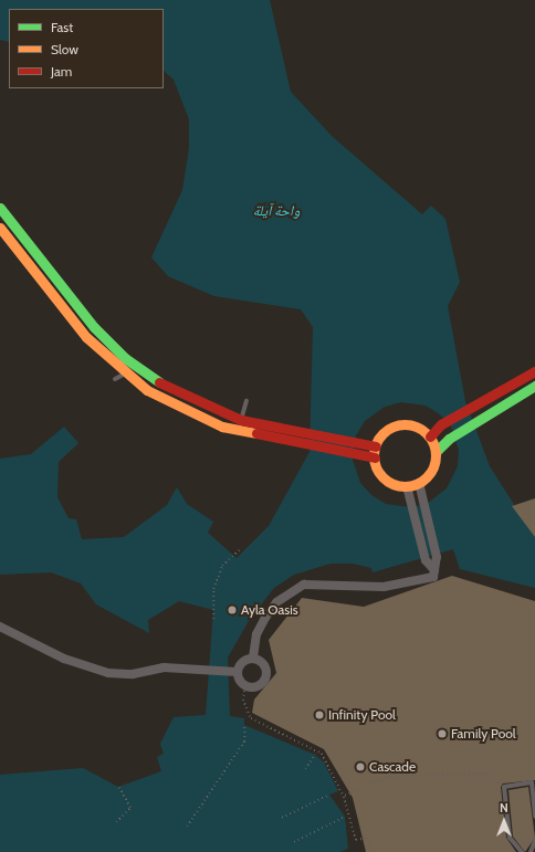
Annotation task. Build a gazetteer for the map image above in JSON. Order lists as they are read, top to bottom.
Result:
{
  "water": ["واحة آيلة"],
  "places": [
    "Ayla Oasis",
    "Infinity Pool",
    "Family Pool",
    "Cascade"
  ],
  "legend": ["Fast", "Slow", "Jam"],
  "north": "top"
}
